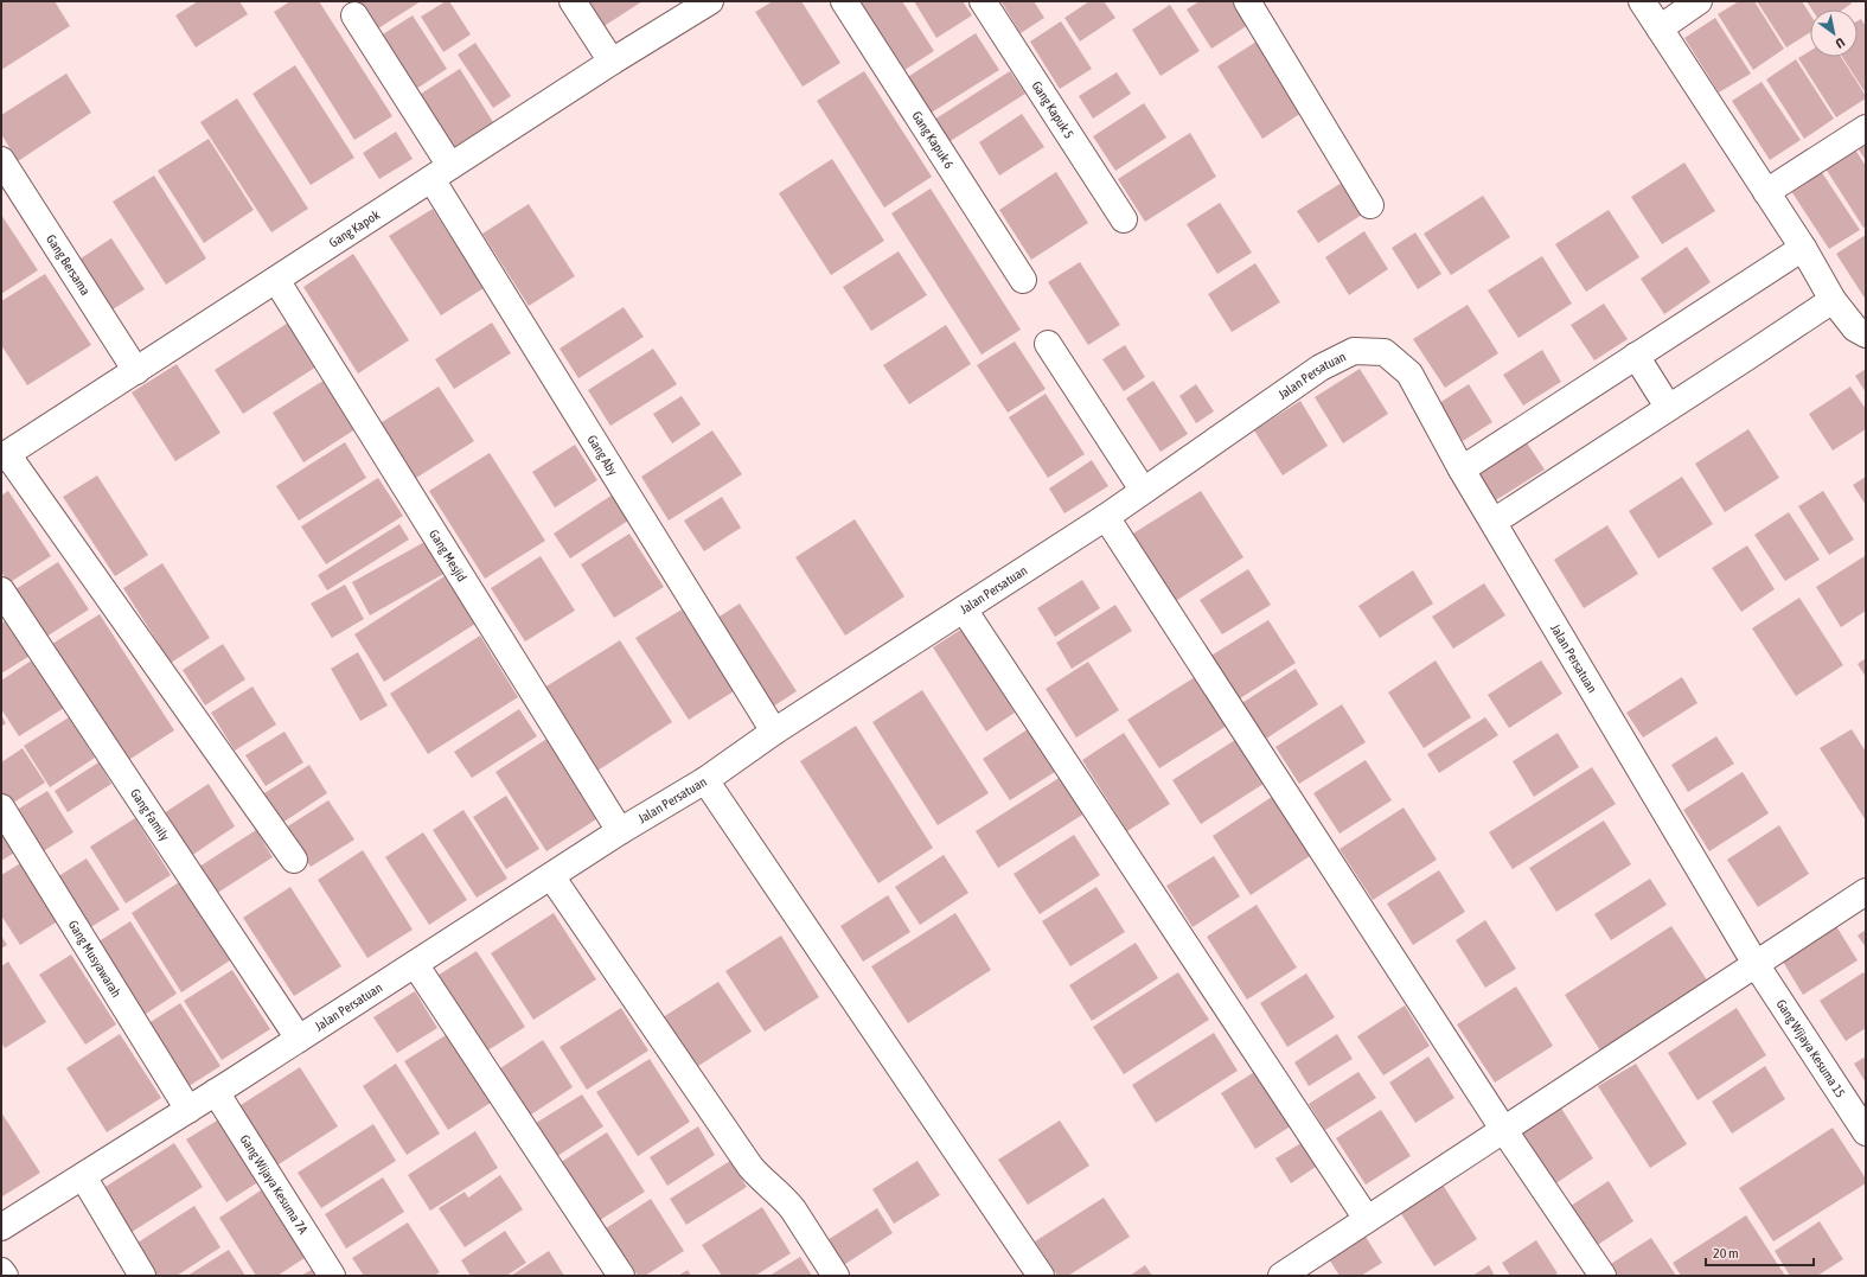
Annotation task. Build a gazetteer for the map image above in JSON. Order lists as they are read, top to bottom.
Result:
{
  "streets": {
    "street": [
      "Gang Kapuk 5",
      "Gang Kapuk 6",
      "Gang Kapok",
      "Gang Bersama",
      "Jalan Persatuan",
      "Gang Aby",
      "Gang Mesjid",
      "Gang Family",
      "Gang Musyawarah",
      "Gang Wijaya Kesuma 15",
      "Gang Wijaya Kesuma 7A"
    ]
  },
  "crossings": [
    ["Gang Kapok", "Gang Bersama"],
    ["Gang Kapok", "Gang Aby"],
    ["Gang Kapok", "Gang Mesjid"],
    ["Jalan Persatuan", "Gang Aby"],
    ["Jalan Persatuan", "Gang Mesjid"],
    ["Jalan Persatuan", "Gang Family"],
    ["Jalan Persatuan", "Gang Musyawarah"],
    ["Jalan Persatuan", "Gang Wijaya Kesuma 15"],
    ["Jalan Persatuan", "Gang Wijaya Kesuma 7A"]
  ],
  "scale_bar": "20 m",
  "north": "bottom right"
}
